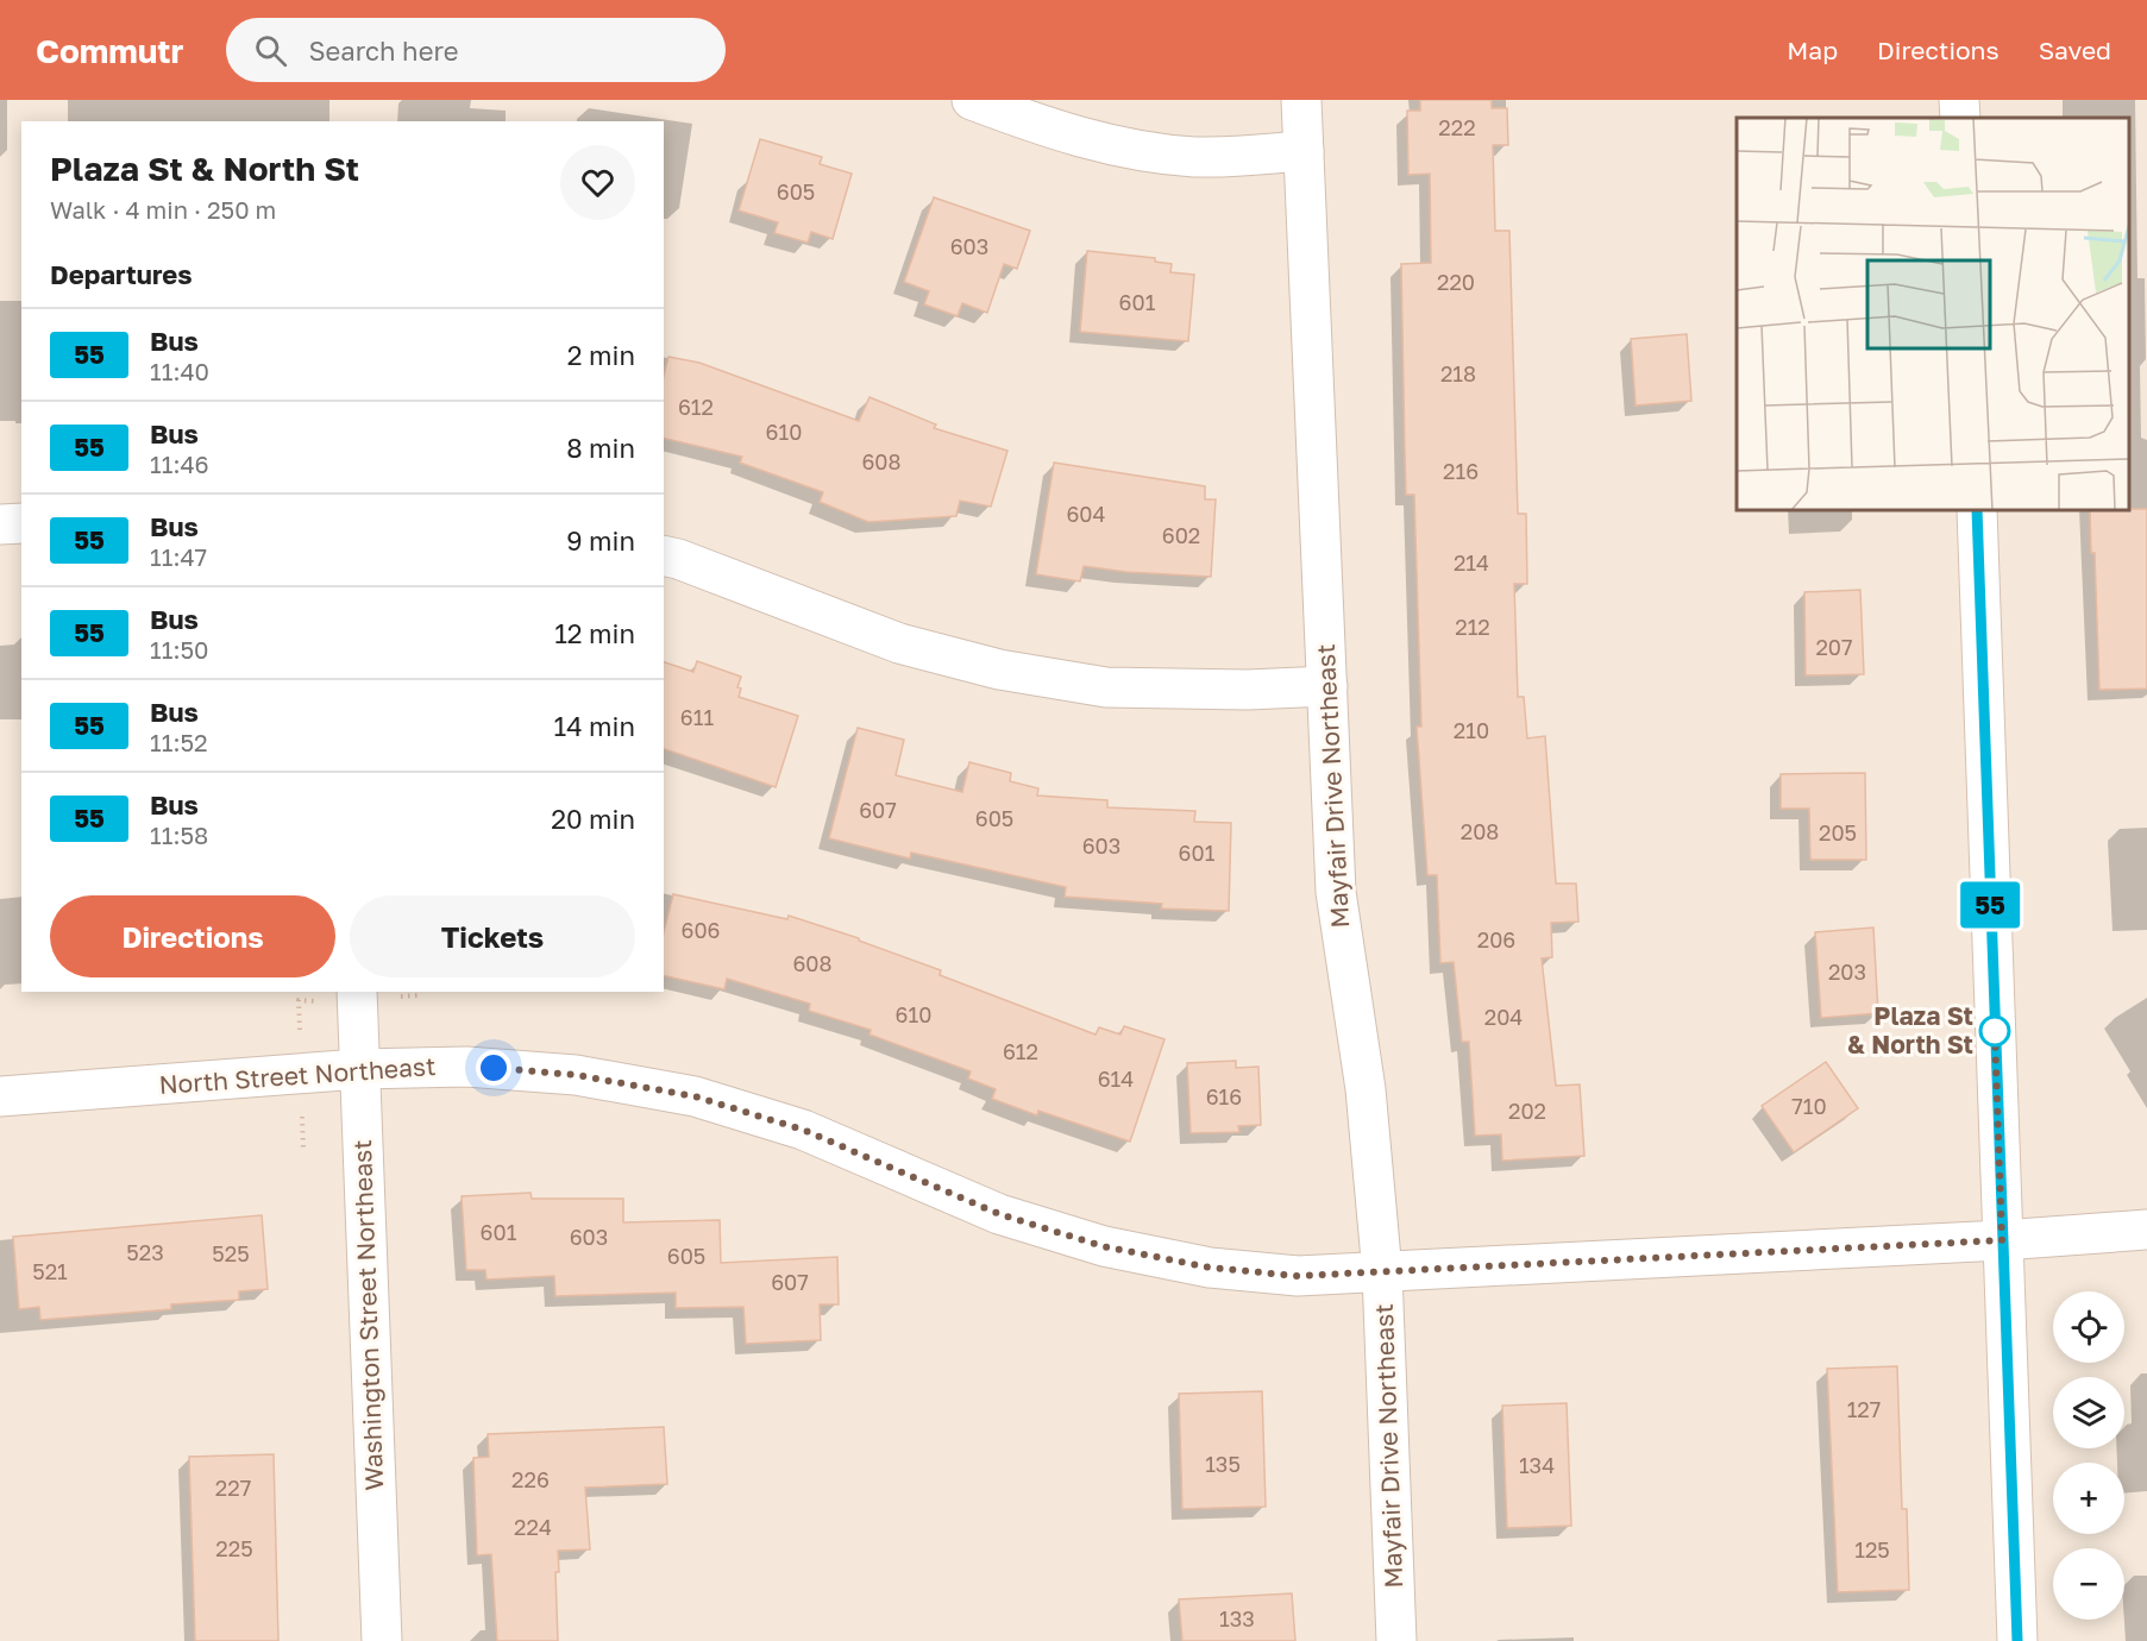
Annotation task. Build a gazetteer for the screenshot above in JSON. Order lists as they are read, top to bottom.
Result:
{
  "streets": {
    "street": ["Mayfair Drive Northeast", "North Street Northeast", "Washington Street Northeast"]
  },
  "crossings": [
    ["Mayfair Drive Northeast", "North Street Northeast"],
    ["North Street Northeast", "Washington Street Northeast"]
  ],
  "places": ["Plaza St & North St"],
  "lines": ["bus line 55"],
  "house_numbers": [
    "222",
    "605",
    "603",
    "220",
    "601",
    "218",
    "612",
    "610",
    "608",
    "216",
    "604",
    "602",
    "214",
    "212",
    "207",
    "611",
    "210",
    "607",
    "605",
    "208",
    "205",
    "603",
    "601",
    "606",
    "206",
    "608",
    "203",
    "610",
    "204",
    "612",
    "614",
    "616",
    "710",
    "202",
    "601",
    "603",
    "523",
    "525",
    "605",
    "521",
    "607",
    "127",
    "135",
    "134",
    "226",
    "227",
    "224",
    "225",
    "125",
    "133"
  ],
  "page": {
    "header": "Commutr",
    "search": "Search here",
    "nav": ["Map", "Directions", "Saved"],
    "on_map": "55",
    "heading": [
      ["Plaza St & North St", "Walk · 4 min · 250 m"],
      "Departures"
    ],
    "list": [
      {
        "mark": "55",
        "name": "Bus",
        "note": "11:40",
        "value": "2 min"
      },
      {
        "mark": "55",
        "name": "Bus",
        "note": "11:46",
        "value": "8 min"
      },
      {
        "mark": "55",
        "name": "Bus",
        "note": "11:47",
        "value": "9 min"
      },
      {
        "mark": "55",
        "name": "Bus",
        "note": "11:50",
        "value": "12 min"
      },
      {
        "mark": "55",
        "name": "Bus",
        "note": "11:52",
        "value": "14 min"
      },
      {
        "mark": "55",
        "name": "Bus",
        "note": "11:58",
        "value": "20 min"
      }
    ],
    "buttons": ["Directions", "Tickets"],
    "map_buttons": ["+", "−"]
  }
}
